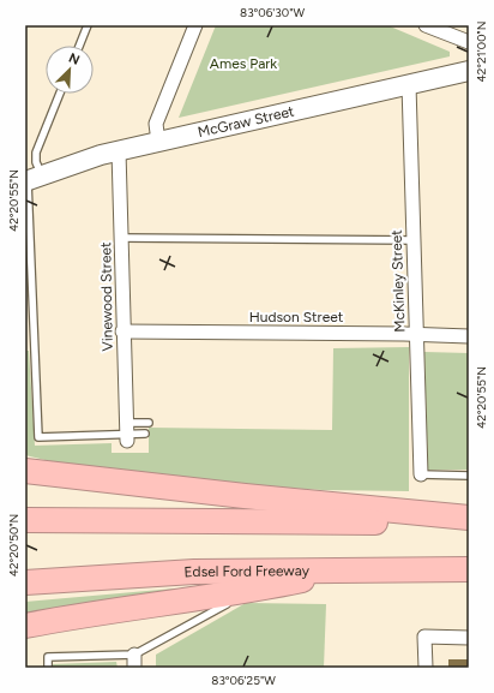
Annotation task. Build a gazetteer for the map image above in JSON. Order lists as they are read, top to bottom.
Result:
{
  "streets": {
    "highway": ["Edsel Ford Freeway"],
    "street": [
      "McGraw Street",
      "McKinley Street",
      "Vinewood Street",
      "Hudson Street"
    ]
  },
  "crossings": [
    ["McGraw Street", "McKinley Street"],
    ["McGraw Street", "Vinewood Street"],
    ["McKinley Street", "Hudson Street"],
    ["Vinewood Street", "Hudson Street"]
  ],
  "parks": ["Ames Park"],
  "north": "top right",
  "coordinates": [
    "83°06'30\"W",
    "42°21'00\"N",
    "42°20'55\"N",
    "42°20'50\"N",
    "83°06'25\"W"
  ]
}
